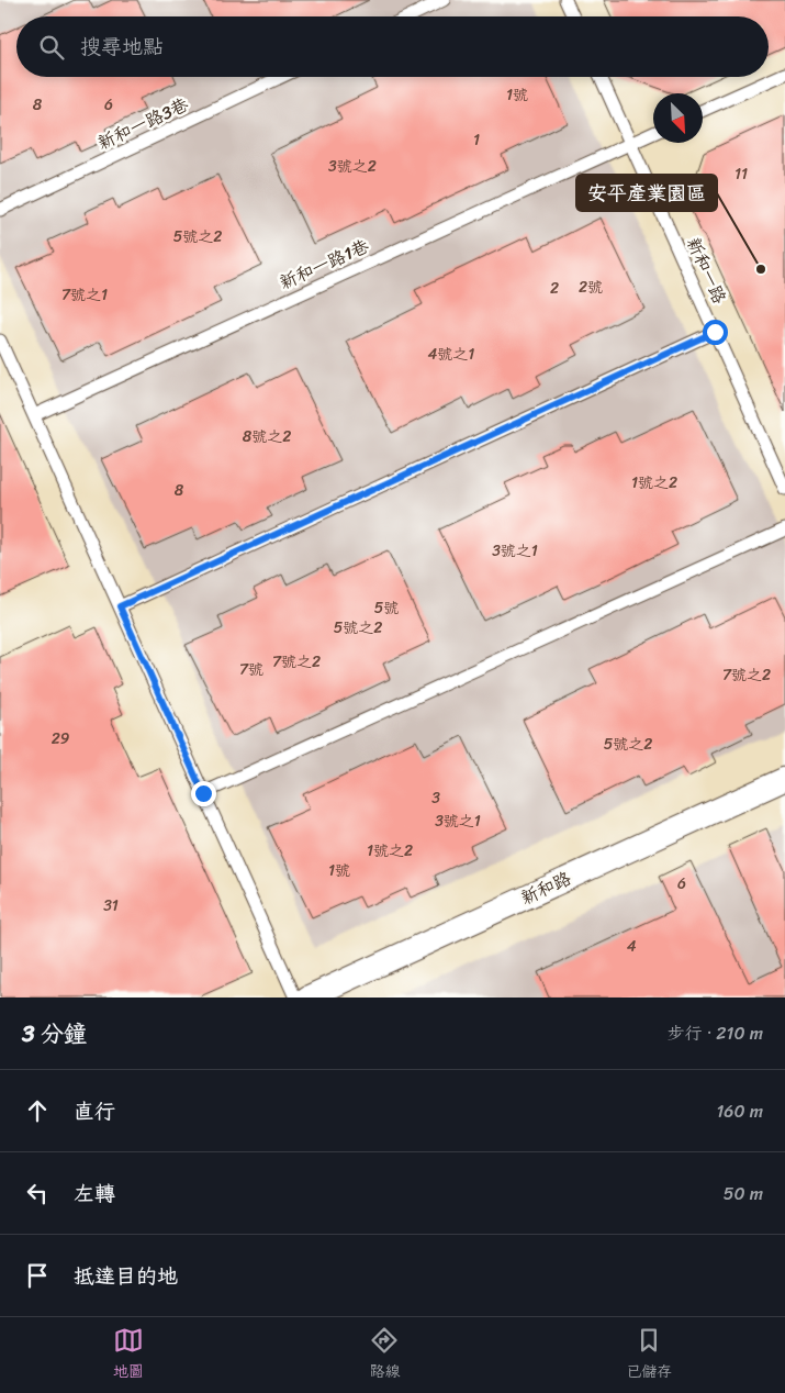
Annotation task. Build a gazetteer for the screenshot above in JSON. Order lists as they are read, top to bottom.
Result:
{
  "streets": {
    "street": ["新和路"],
    "lane": ["新和一路3巷", "新和一路1巷", "新和一路"]
  },
  "crossings": [
    ["新和一路1巷", "新和一路"]
  ],
  "places": ["安平產業園區"],
  "house_numbers": [
    "1號",
    "8",
    "6",
    "1",
    "3號之2",
    "11",
    "5號之2",
    "2號",
    "2",
    "7號之1",
    "4號之1",
    "8號之2",
    "1號之2",
    "8",
    "3號之1",
    "5號",
    "5號之2",
    "7號之2",
    "7號",
    "7號之2",
    "29",
    "5號之2",
    "3",
    "3號之1",
    "1號之2",
    "1號",
    "6",
    "31",
    "4"
  ],
  "north": "bottom right",
  "page": {
    "search": "搜尋地點",
    "heading": ["3 分鐘", "步行 · 210 m"],
    "list": [
      ["直行", "160 m"],
      ["左轉", "50 m"],
      "抵達目的地"
    ],
    "nav": ["地圖", "路線", "已儲存"]
  }
}
